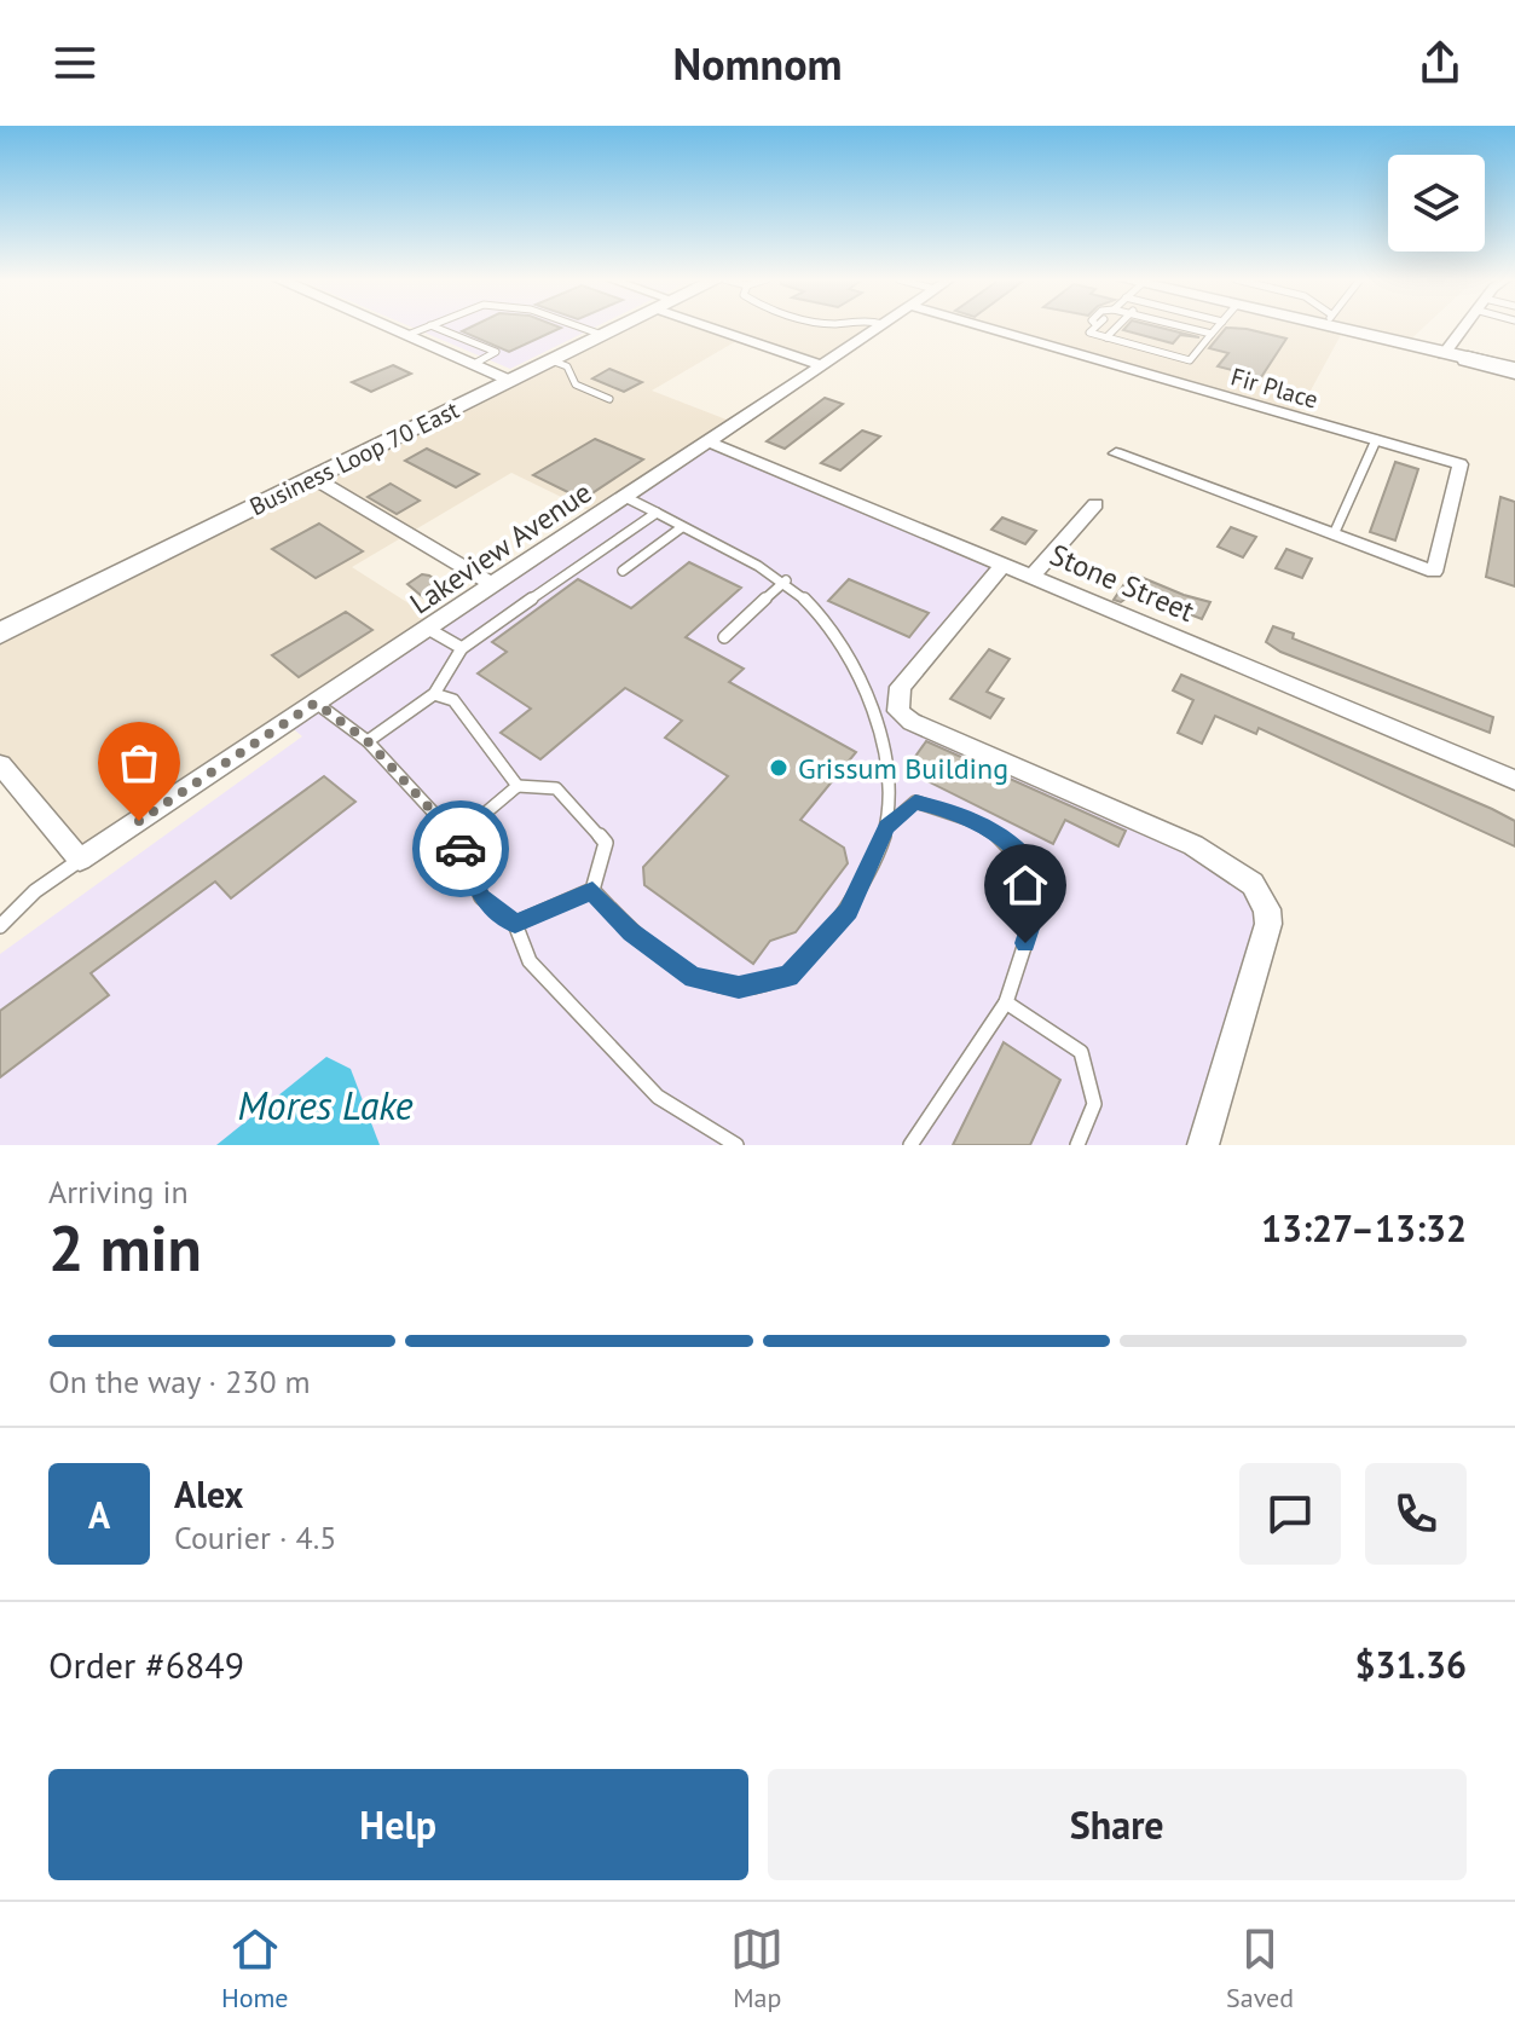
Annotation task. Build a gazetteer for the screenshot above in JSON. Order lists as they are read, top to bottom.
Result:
{
  "streets": {
    "main road": ["Business Loop 70 East"],
    "street": ["Fir Place", "Lakeview Avenue", "Stone Street"]
  },
  "crossings": [
    ["Lakeview Avenue", "Stone Street"]
  ],
  "water": ["Mores Lake"],
  "places": ["Grissum Building"],
  "page": {
    "header": "Nomnom",
    "heading": ["2 min", "Arriving in", "13:27–13:32"],
    "panel": [
      "Alex",
      "Courier · 4.5",
      "Order #6849",
      "$31.36"
    ],
    "bar": "On the way · 230 m",
    "round": "A",
    "buttons": ["Help", "Share"],
    "tabs": ["Home", "Map", "Saved"]
  }
}
